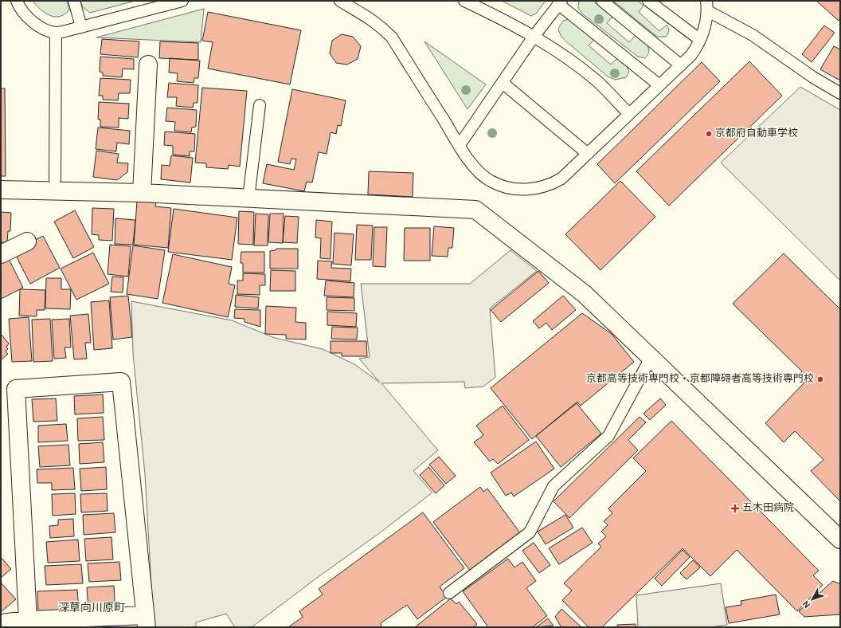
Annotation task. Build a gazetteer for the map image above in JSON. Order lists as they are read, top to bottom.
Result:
{
  "districts": ["深草向川原町"],
  "places": {
    "other": ["京都府自動車学校", "京都高等技術専門校・京都障碍者高等技術専門校"],
    "health": ["五木田病院"]
  },
  "north": "bottom left"
}
